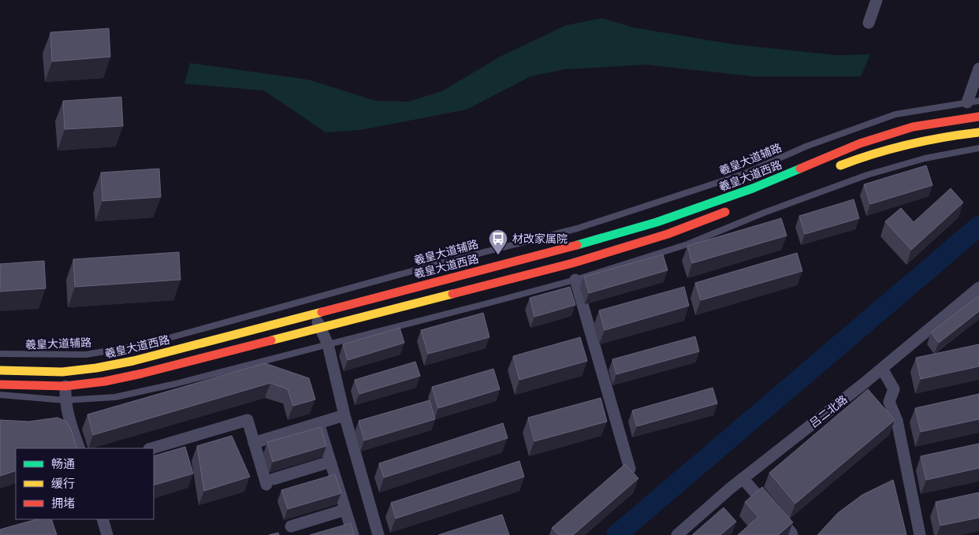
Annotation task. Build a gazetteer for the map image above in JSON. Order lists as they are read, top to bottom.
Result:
{
  "streets": {
    "main road": ["羲皇大道西路"],
    "street": ["吕二北路"],
    "lane": ["羲皇大道辅路"]
  },
  "places": {
    "bus stop": ["材改家属院"]
  },
  "legend": ["畅通", "缓行", "拥堵"]
}
